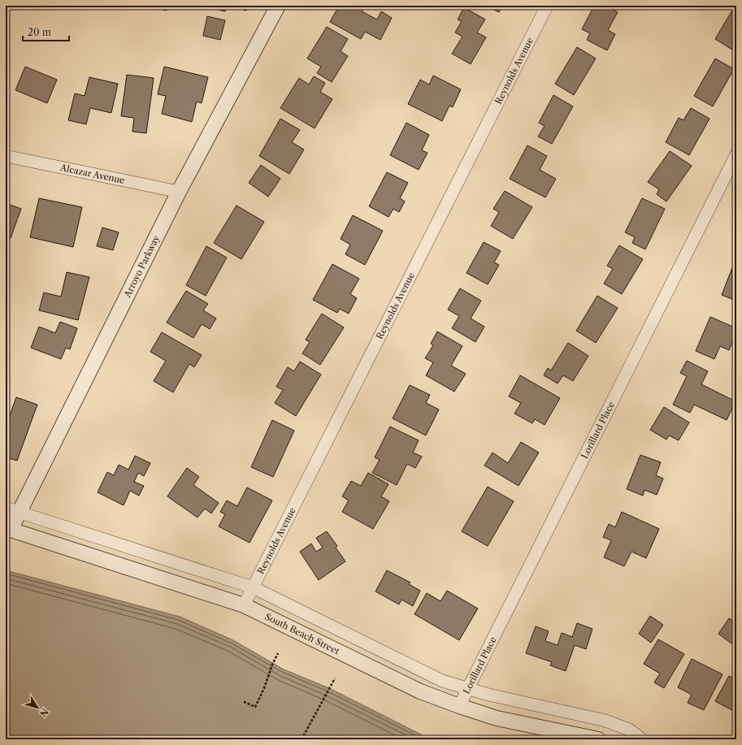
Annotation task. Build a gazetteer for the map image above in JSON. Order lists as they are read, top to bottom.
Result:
{
  "streets": {
    "street": [
      "Reynolds Avenue",
      "Alcazar Avenue",
      "Arroyo Parkway",
      "Lorillard Place",
      "South Beach Street"
    ]
  },
  "crossings": [
    ["Reynolds Avenue", "South Beach Street"],
    ["Alcazar Avenue", "Arroyo Parkway"],
    ["Arroyo Parkway", "South Beach Street"],
    ["Lorillard Place", "South Beach Street"]
  ],
  "scale_bar": "20 m",
  "north": "bottom right"
}
